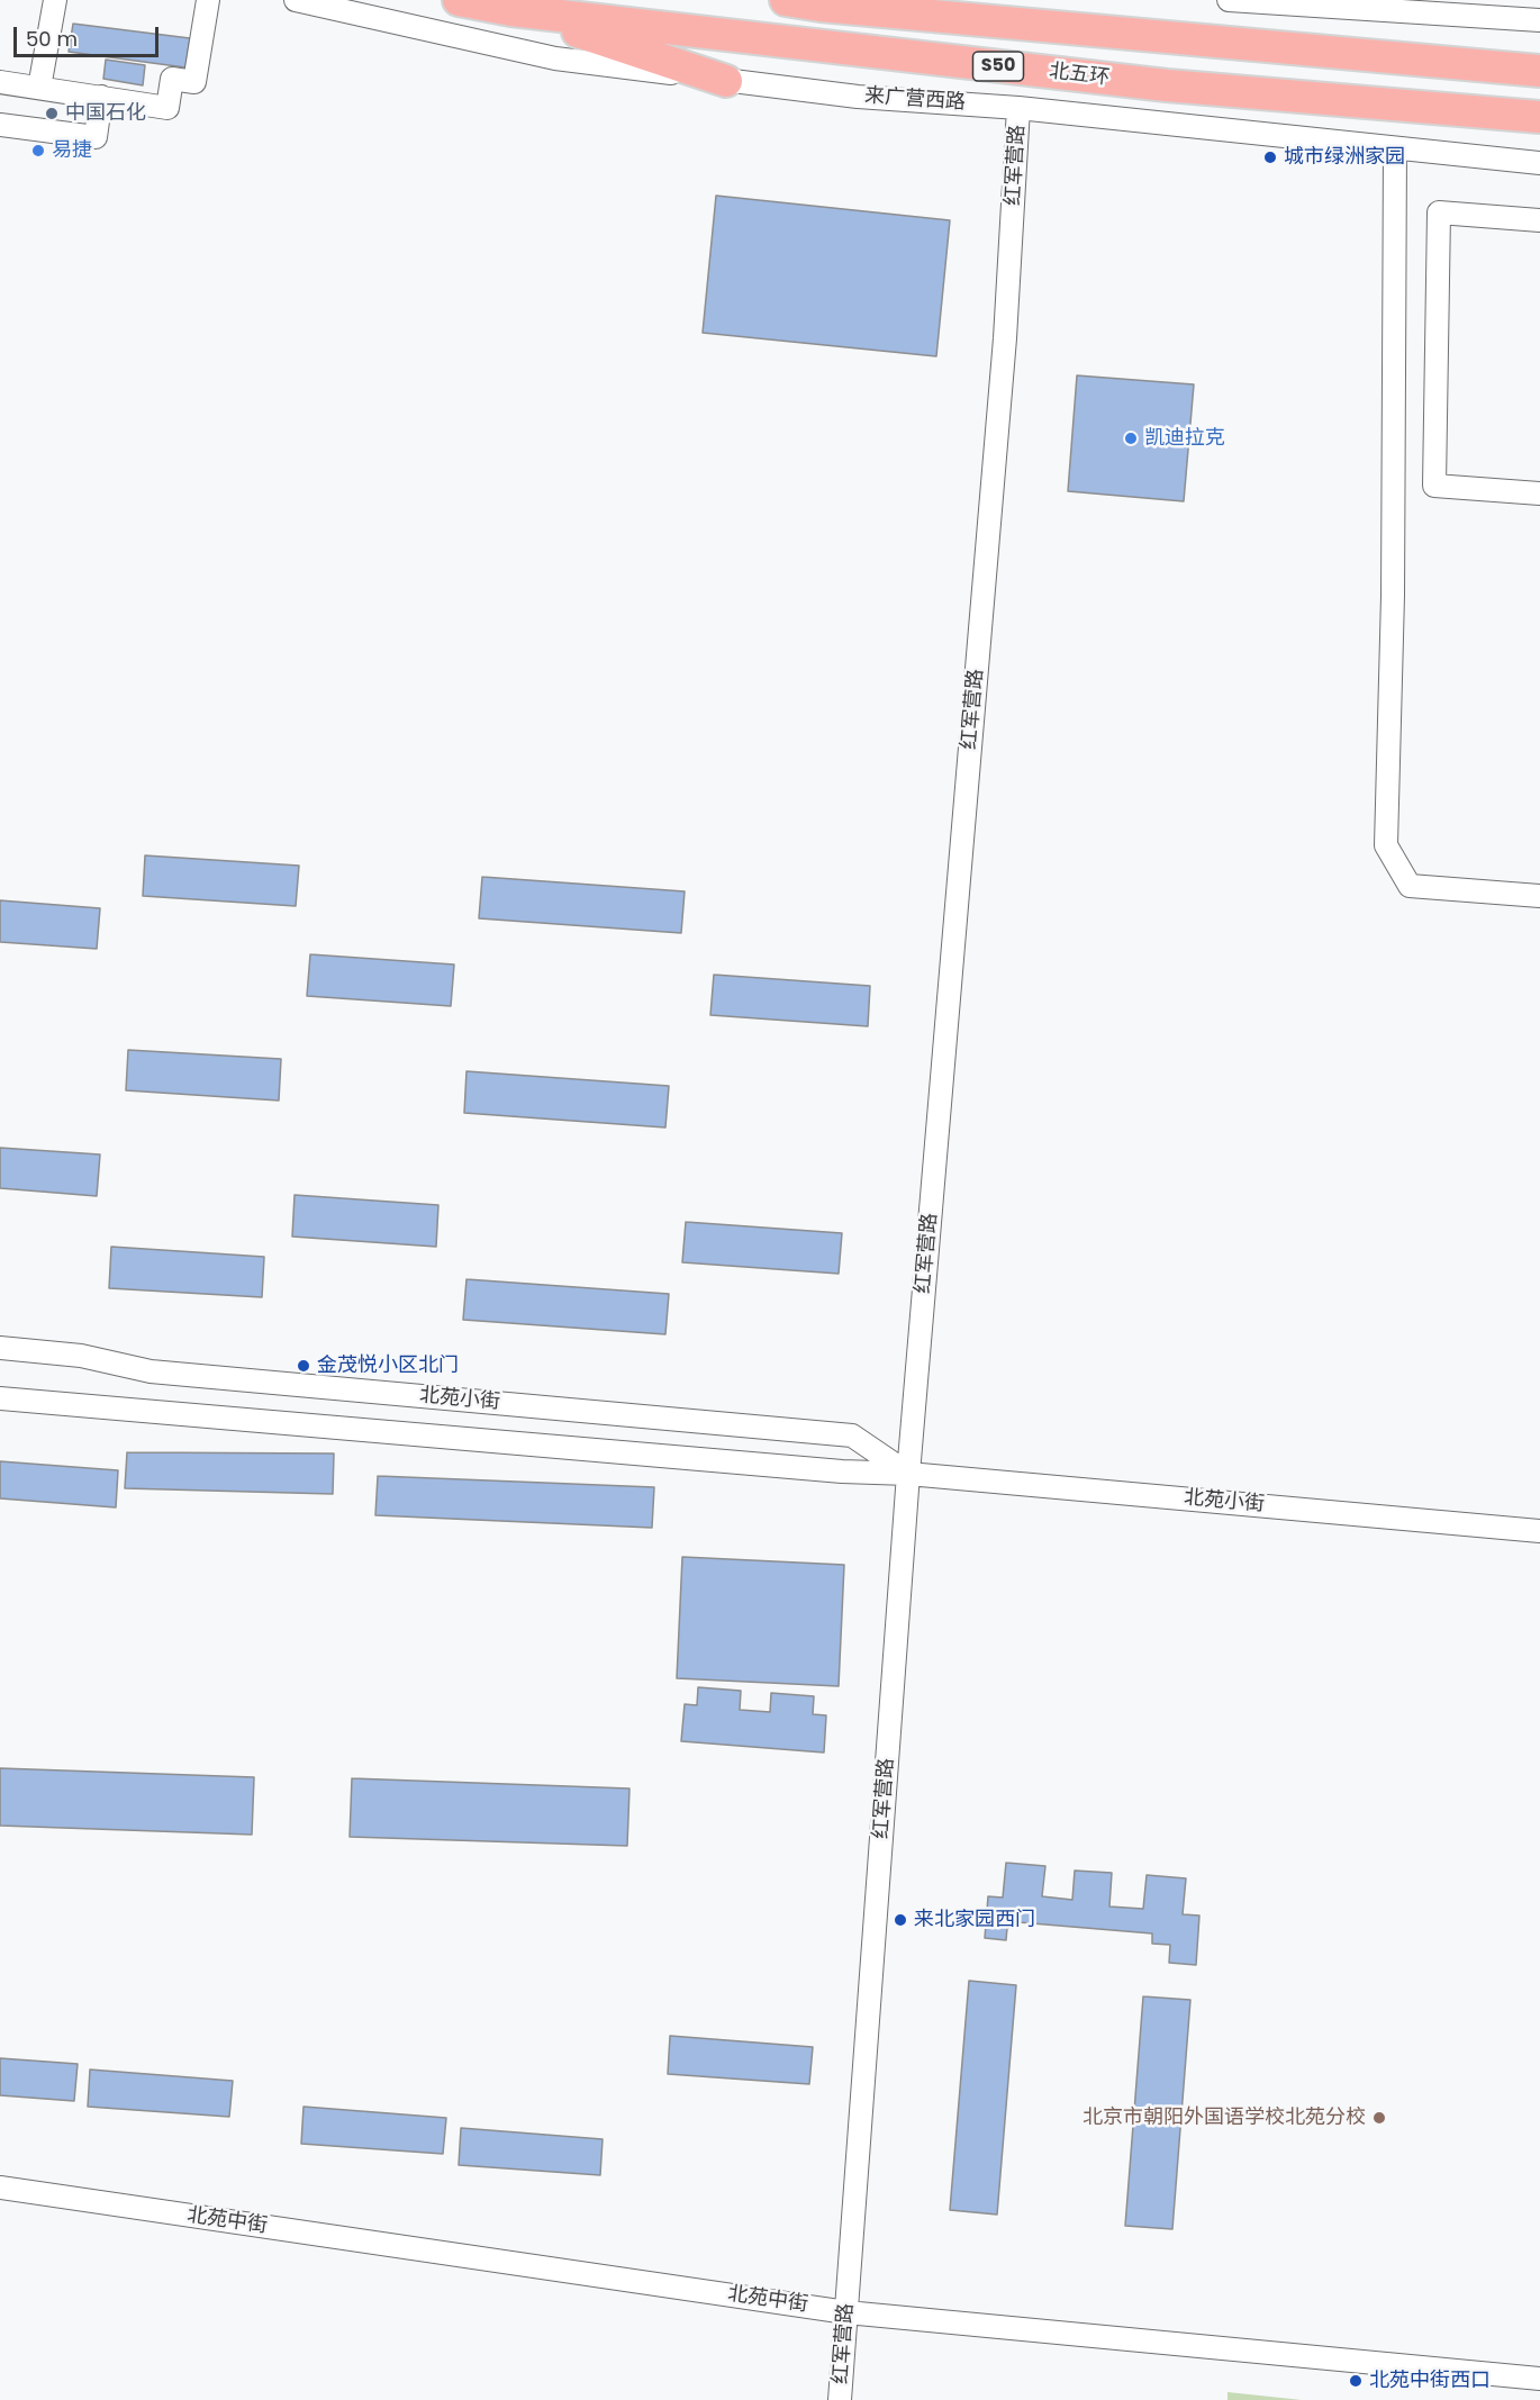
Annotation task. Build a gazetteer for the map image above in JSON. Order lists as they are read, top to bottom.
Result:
{
  "streets": {
    "highway": ["S50", "北五环"],
    "street": [
      "来广营西路",
      "红军营路",
      "北苑小街",
      "北苑中街"
    ]
  },
  "crossings": [
    ["来广营西路", "红军营路"],
    ["红军营路", "北苑小街"],
    ["红军营路", "北苑中街"]
  ],
  "places": [
    "中国石化",
    "易捷",
    "城市绿洲家园",
    "凯迪拉克",
    "金茂悦小区北门",
    "来北家园西门",
    "北京市朝阳外国语学校北苑分校",
    "北苑中街西口"
  ],
  "scale_bar": "50 m"
}
